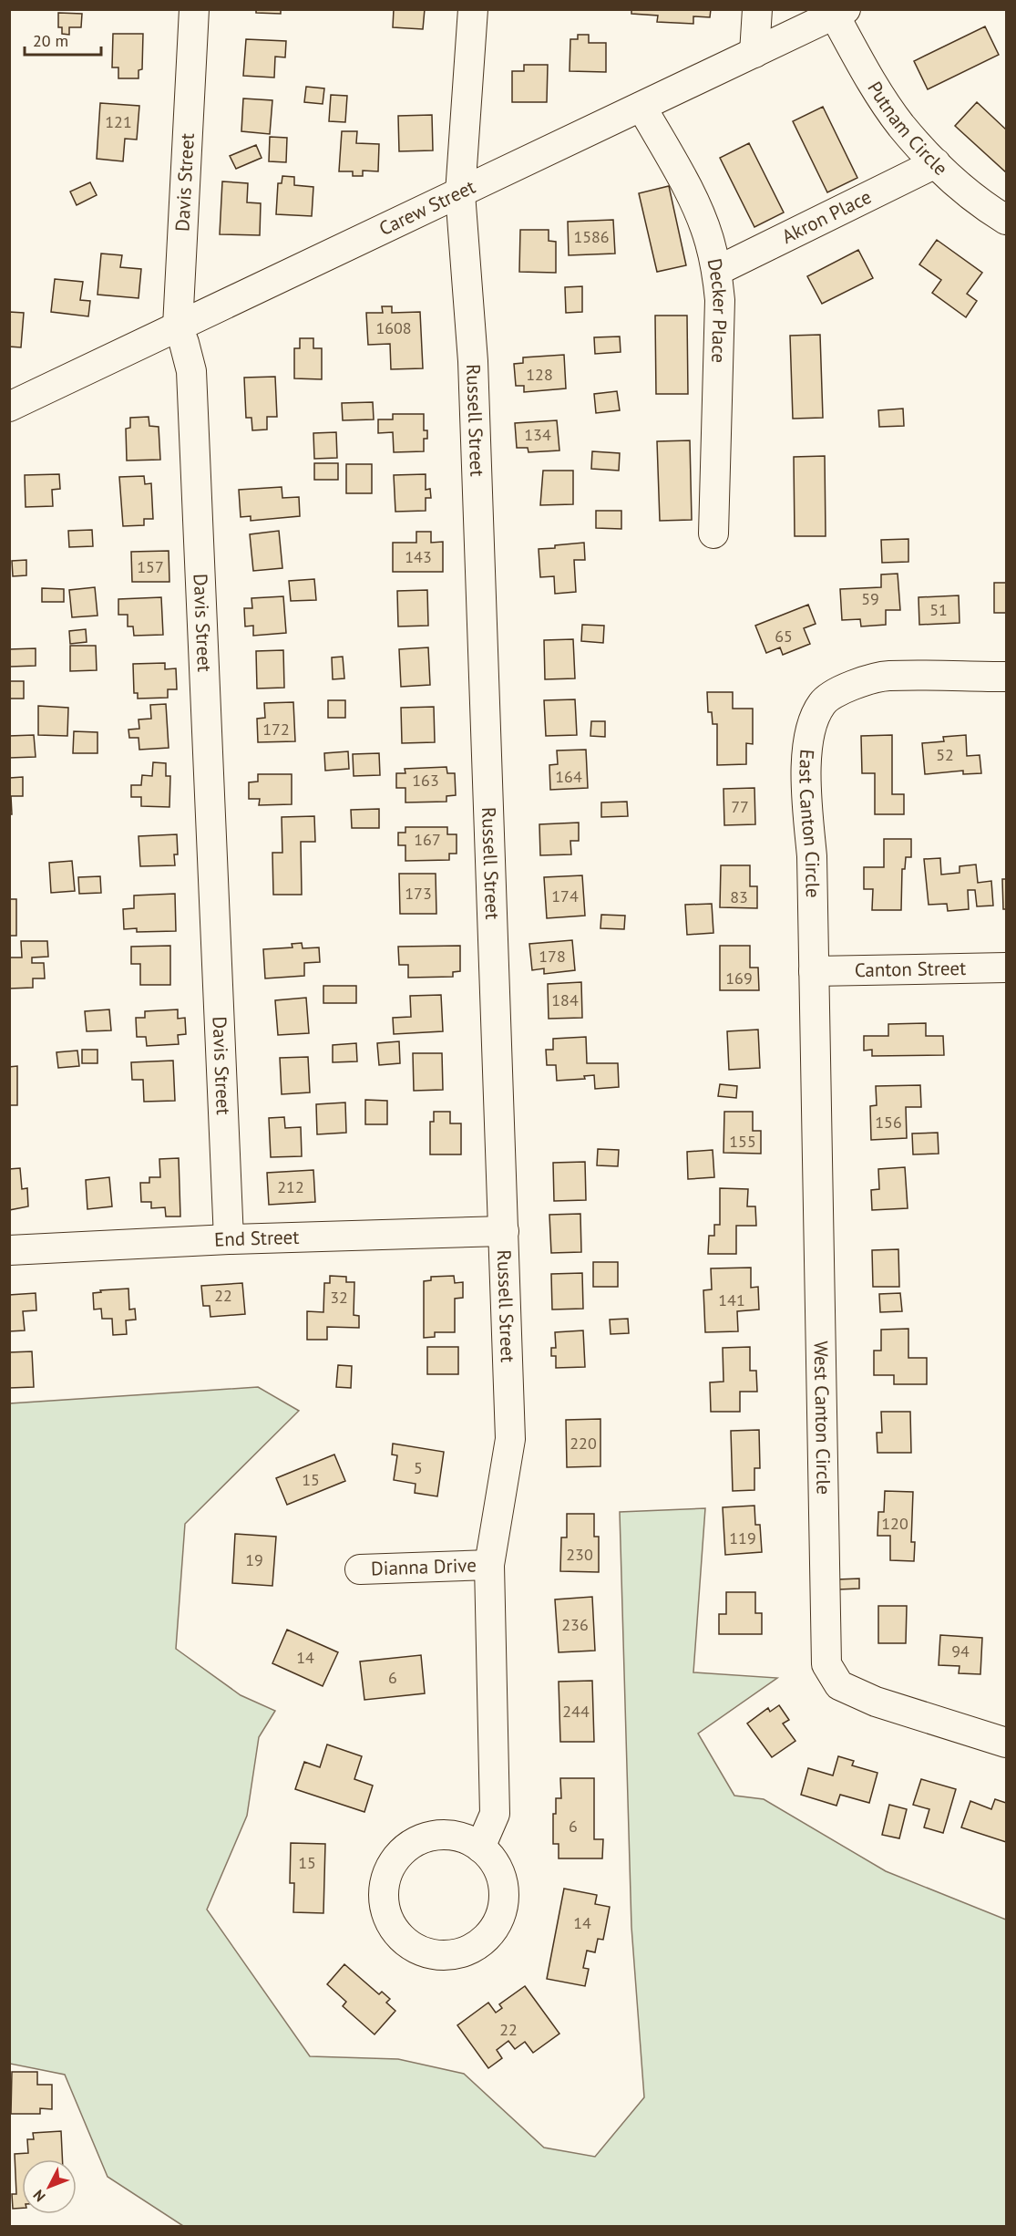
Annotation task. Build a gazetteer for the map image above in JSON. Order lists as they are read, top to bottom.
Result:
{
  "streets": {
    "street": [
      "Putnam Circle",
      "Davis Street",
      "Carew Street",
      "Akron Place",
      "Decker Place",
      "Russell Street",
      "East Canton Circle",
      "Canton Street",
      "End Street",
      "West Canton Circle",
      "Dianna Drive"
    ]
  },
  "crossings": [
    ["Putnam Circle", "Carew Street"],
    ["Putnam Circle", "Akron Place"],
    ["Davis Street", "Carew Street"],
    ["Davis Street", "End Street"],
    ["Carew Street", "Decker Place"],
    ["Carew Street", "Russell Street"],
    ["Akron Place", "Decker Place"],
    ["Russell Street", "End Street"],
    ["Russell Street", "Dianna Drive"],
    ["East Canton Circle", "Canton Street"],
    ["East Canton Circle", "West Canton Circle"],
    ["Canton Street", "West Canton Circle"]
  ],
  "house_numbers": [
    "121",
    "1586",
    "1608",
    "128",
    "134",
    "143",
    "157",
    "59",
    "51",
    "65",
    "172",
    "52",
    "164",
    "163",
    "77",
    "167",
    "173",
    "174",
    "83",
    "178",
    "169",
    "184",
    "156",
    "155",
    "212",
    "22",
    "32",
    "141",
    "220",
    "5",
    "15",
    "120",
    "119",
    "230",
    "19",
    "236",
    "94",
    "14",
    "6",
    "244",
    "6",
    "15",
    "14",
    "22"
  ],
  "scale_bar": "20 m",
  "north": "bottom left"
}
